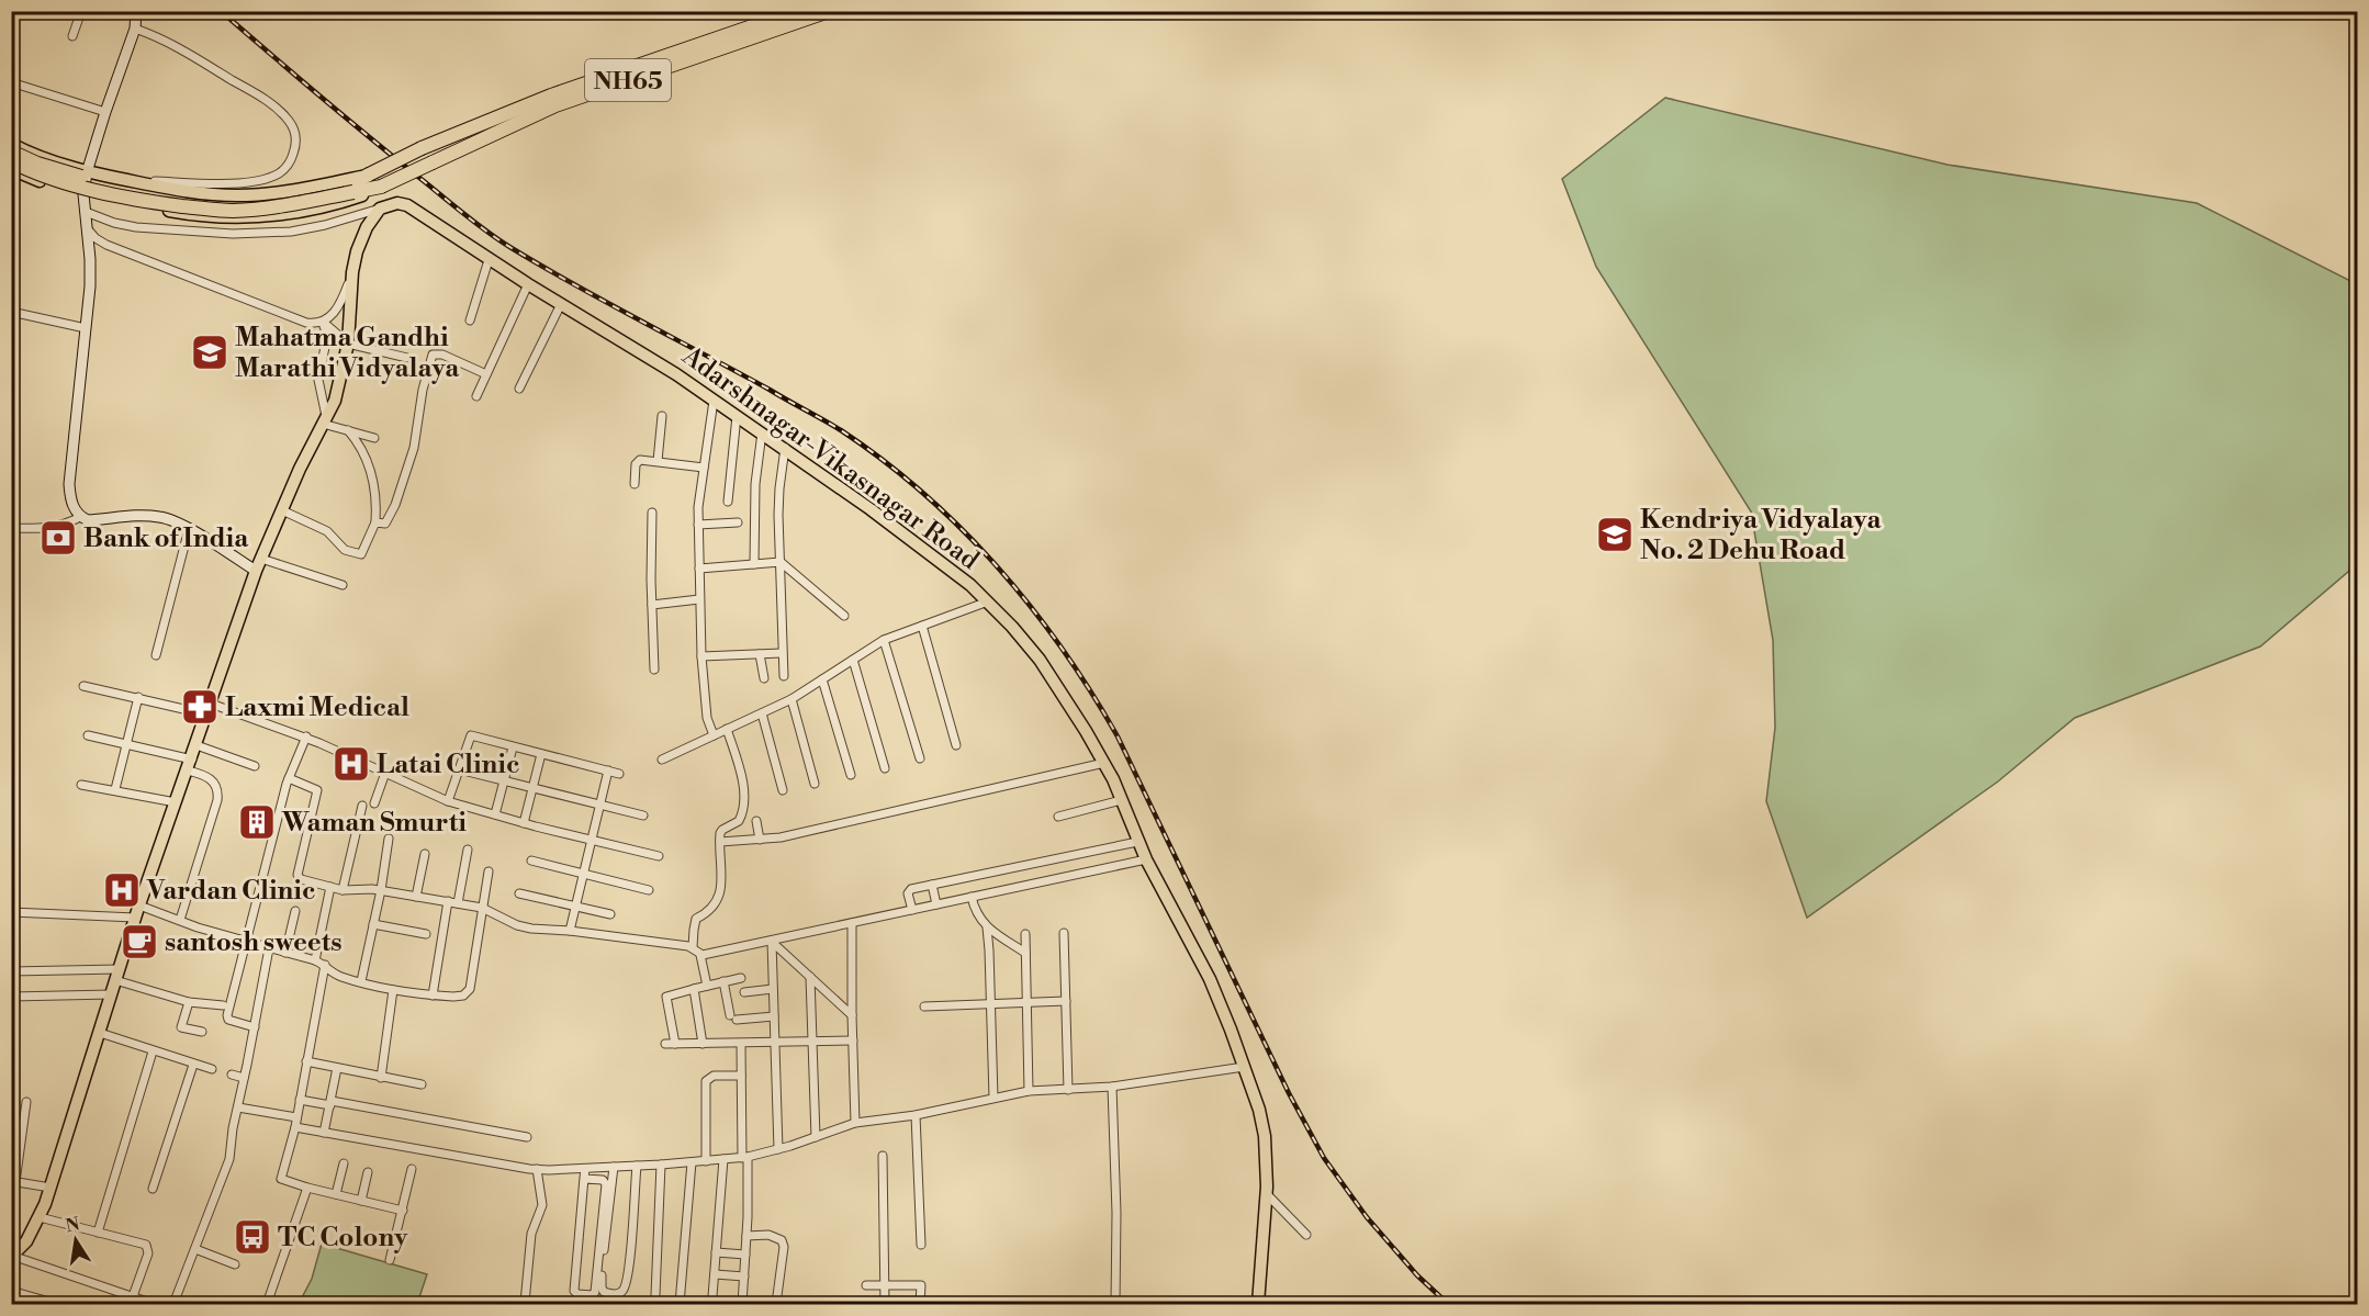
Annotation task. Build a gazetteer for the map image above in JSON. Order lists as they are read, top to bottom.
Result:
{
  "streets": {
    "highway": ["NH65"],
    "main road": ["Adarshnagar-Vikasnagar Road"]
  },
  "places": {
    "school or university": ["Mahatma Gandhi Marathi Vidyalaya", "Kendriya Vidyalaya No. 2 Dehu Road"],
    "bank": ["Bank of India"],
    "pharmacy": ["Laxmi Medical"],
    "hospital": ["Latai Clinic", "Vardan Clinic"],
    "building": ["Waman Smurti"],
    "cafe": ["santosh sweets"],
    "bus stop": ["TC Colony"]
  },
  "north": "top"
}
